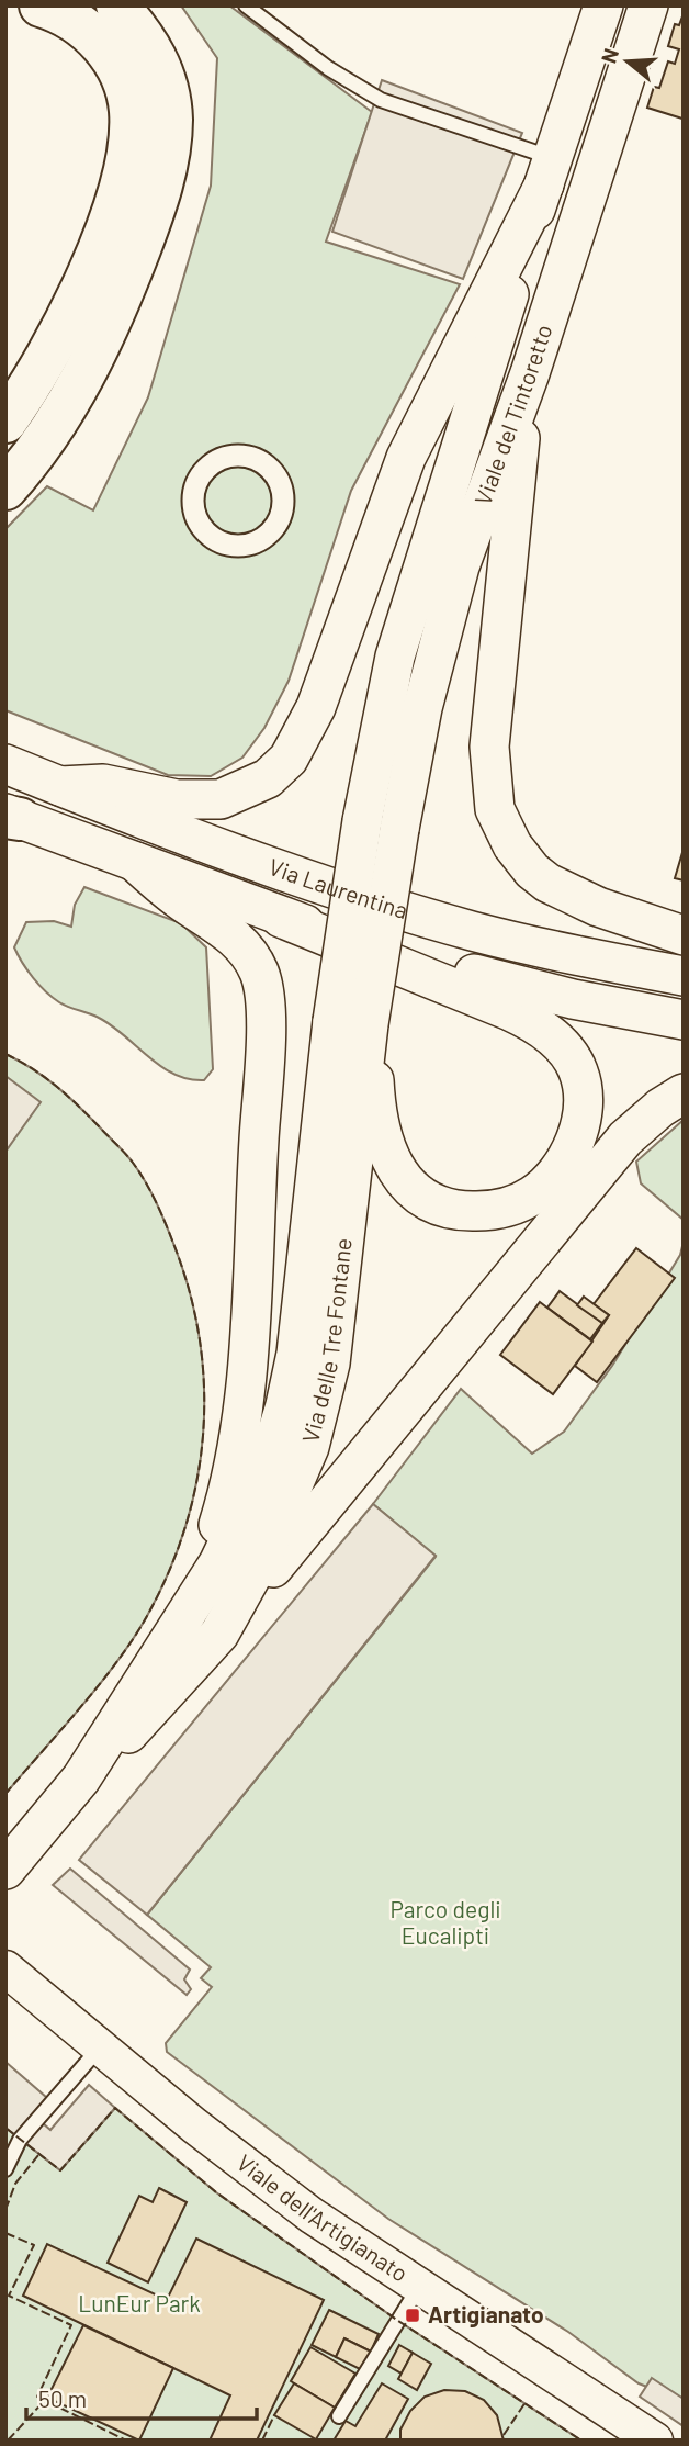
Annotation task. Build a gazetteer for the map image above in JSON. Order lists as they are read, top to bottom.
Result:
{
  "streets": {
    "main road": ["Viale del Tintoretto", "Via Laurentina", "Via delle Tre Fontane"],
    "street": ["Viale dell'Artigianato"]
  },
  "crossings": [
    ["Viale del Tintoretto", "Via delle Tre Fontane"]
  ],
  "parks": ["Parco degli Eucalipti", "LunEur Park"],
  "places": {
    "transit": ["Artigianato"]
  },
  "scale_bar": "50 m",
  "north": "left"
}
